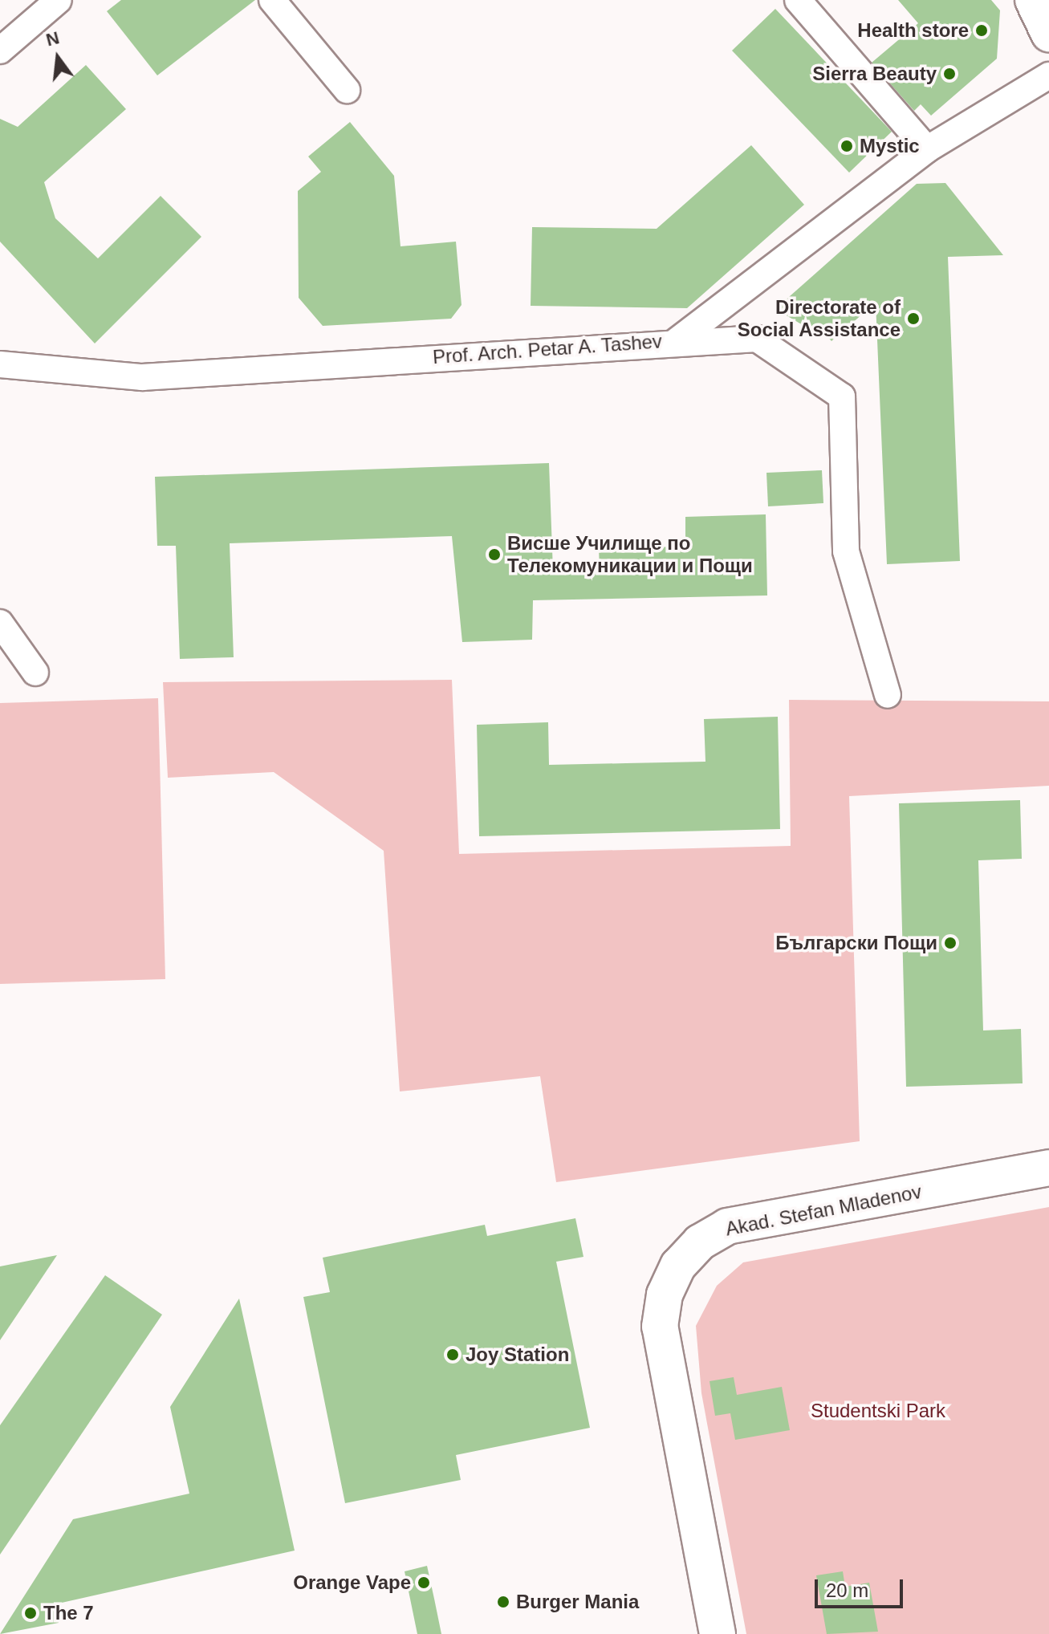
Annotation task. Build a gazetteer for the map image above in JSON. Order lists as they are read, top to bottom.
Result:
{
  "streets": {
    "street": ["Prof. Arch. Petar A. Tashev", "Akad. Stefan Mladenov"]
  },
  "parks": ["Studentski Park"],
  "places": [
    "Health store",
    "Sierra Beauty",
    "Mystic",
    "Directorate of Social Assistance",
    "Висше Училище по Телекомуникации и Пощи",
    "Български Пощи",
    "Joy Station",
    "Orange Vape",
    "Burger Mania",
    "The 7"
  ],
  "scale_bar": "20 m",
  "north": "top"
}
